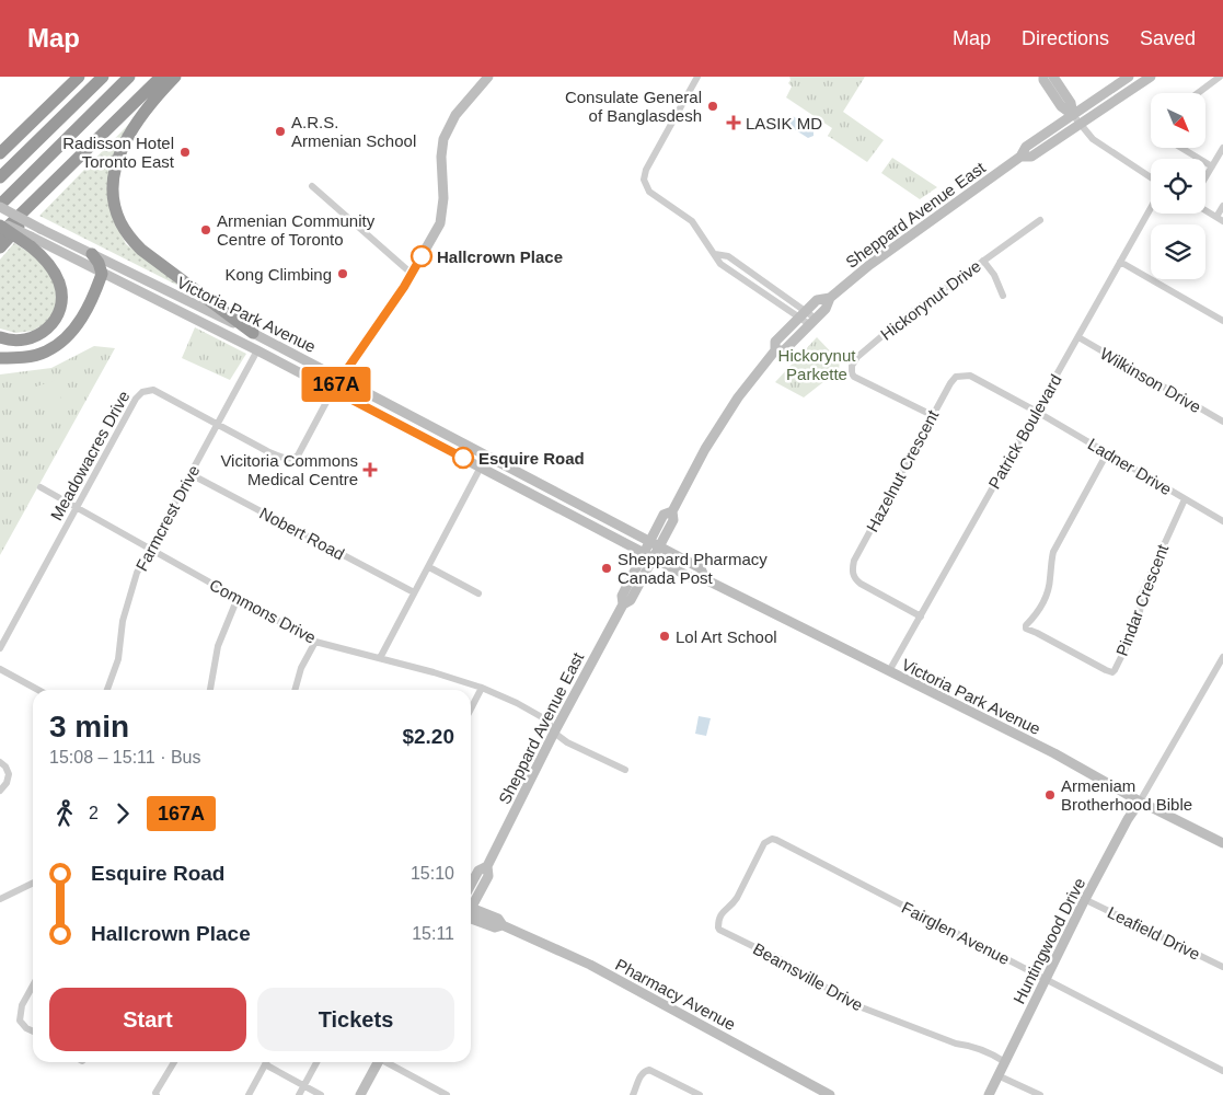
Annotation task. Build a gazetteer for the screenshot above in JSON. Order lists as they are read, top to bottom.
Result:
{
  "streets": {
    "main road": [
      "Sheppard Avenue East",
      "Victoria Park Avenue",
      "Meadowacres Drive",
      "Huntingwood Drive",
      "Pharmacy Avenue"
    ],
    "street": [
      "Hickorynut Drive",
      "Wilkinson Drive",
      "Patrick Boulevard",
      "Ladner Drive",
      "Hazelnut Crescent",
      "Farmcrest Drive",
      "Nobert Road",
      "Pindar Crescent",
      "Commons Drive",
      "Fairglen Avenue",
      "Leafield Drive",
      "Beamsville Drive"
    ]
  },
  "crossings": [
    ["Sheppard Avenue East", "Victoria Park Avenue"],
    ["Sheppard Avenue East", "Commons Drive"],
    ["Hickorynut Drive", "Hazelnut Crescent"],
    ["Victoria Park Avenue", "Patrick Boulevard"],
    ["Victoria Park Avenue", "Meadowacres Drive"],
    ["Victoria Park Avenue", "Farmcrest Drive"],
    ["Victoria Park Avenue", "Huntingwood Drive"],
    ["Wilkinson Drive", "Patrick Boulevard"],
    ["Patrick Boulevard", "Ladner Drive"],
    ["Patrick Boulevard", "Hazelnut Crescent"],
    ["Meadowacres Drive", "Farmcrest Drive"],
    ["Meadowacres Drive", "Commons Drive"],
    ["Ladner Drive", "Hazelnut Crescent"],
    ["Ladner Drive", "Pindar Crescent"],
    ["Farmcrest Drive", "Nobert Road"],
    ["Farmcrest Drive", "Commons Drive"],
    ["Fairglen Avenue", "Huntingwood Drive"],
    ["Fairglen Avenue", "Beamsville Drive"],
    ["Leafield Drive", "Huntingwood Drive"],
    ["Huntingwood Drive", "Beamsville Drive"]
  ],
  "parks": ["Hickorynut Parkette"],
  "places": {
    "other": [
      "Consulate General of Banglasdesh",
      "A.R.S. Armenian School",
      "Radisson Hotel Toronto East",
      "Armenian Community Centre of Toronto",
      "Hallcrown Place",
      "Kong Climbing",
      "Esquire Road",
      "Sheppard Pharmacy Canada Post",
      "Lol Art School",
      "Armeniam Brotherhood Bible"
    ],
    "health": ["LASIK MD", "Vicitoria Commons Medical Centre"]
  },
  "lines": ["bus line 167A"],
  "north": "bottom right",
  "page": {
    "header": "Map",
    "nav": ["Map", "Directions", "Saved"],
    "on_map": "167A",
    "heading": ["3 min", "15:08 – 15:11 · Bus", "$2.20"],
    "legs": ["2", "167A"],
    "list": [
      {
        "name": "Esquire Road",
        "value": "15:10"
      },
      {
        "name": "Hallcrown Place",
        "value": "15:11"
      }
    ],
    "buttons": ["Start", "Tickets"]
  }
}
